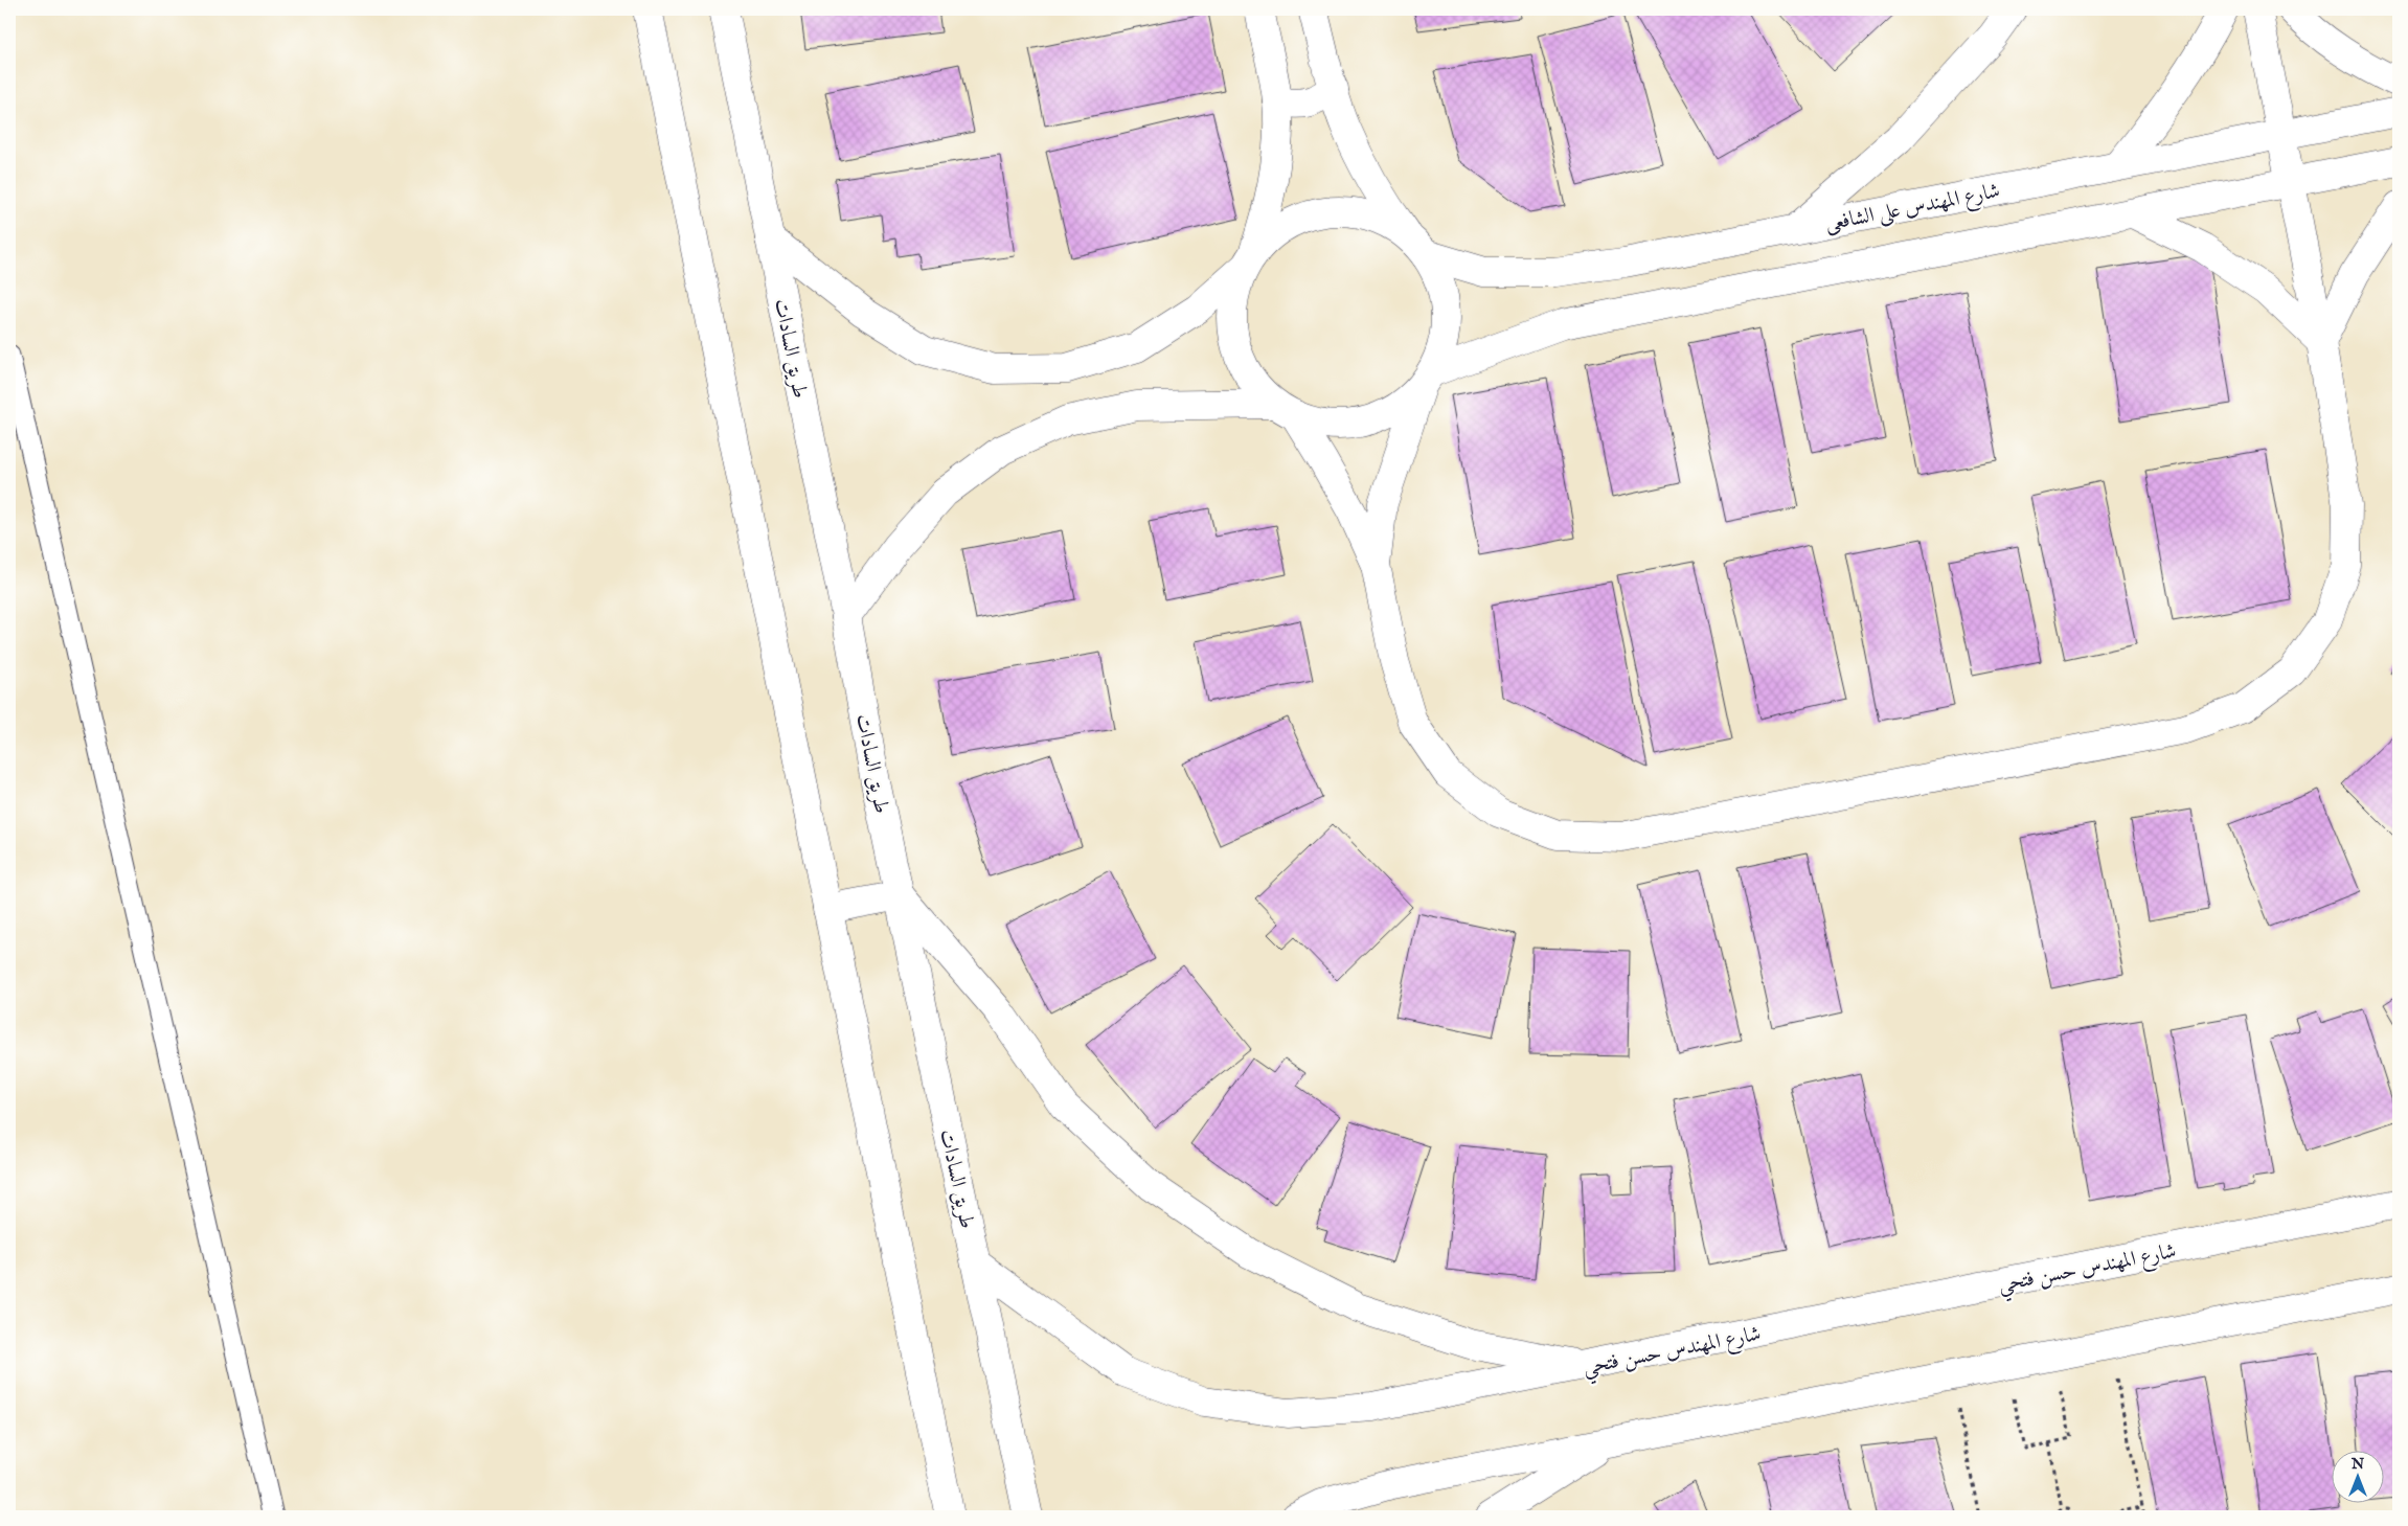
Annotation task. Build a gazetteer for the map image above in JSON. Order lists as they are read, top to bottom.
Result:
{
  "streets": {
    "street": ["شارع المهندس على الشافعى", "طريق السادات", "شارع المهندس حسن فتحي"]
  },
  "crossings": [
    ["طريق السادات", "شارع المهندس حسن فتحي"]
  ],
  "north": "top"
}
